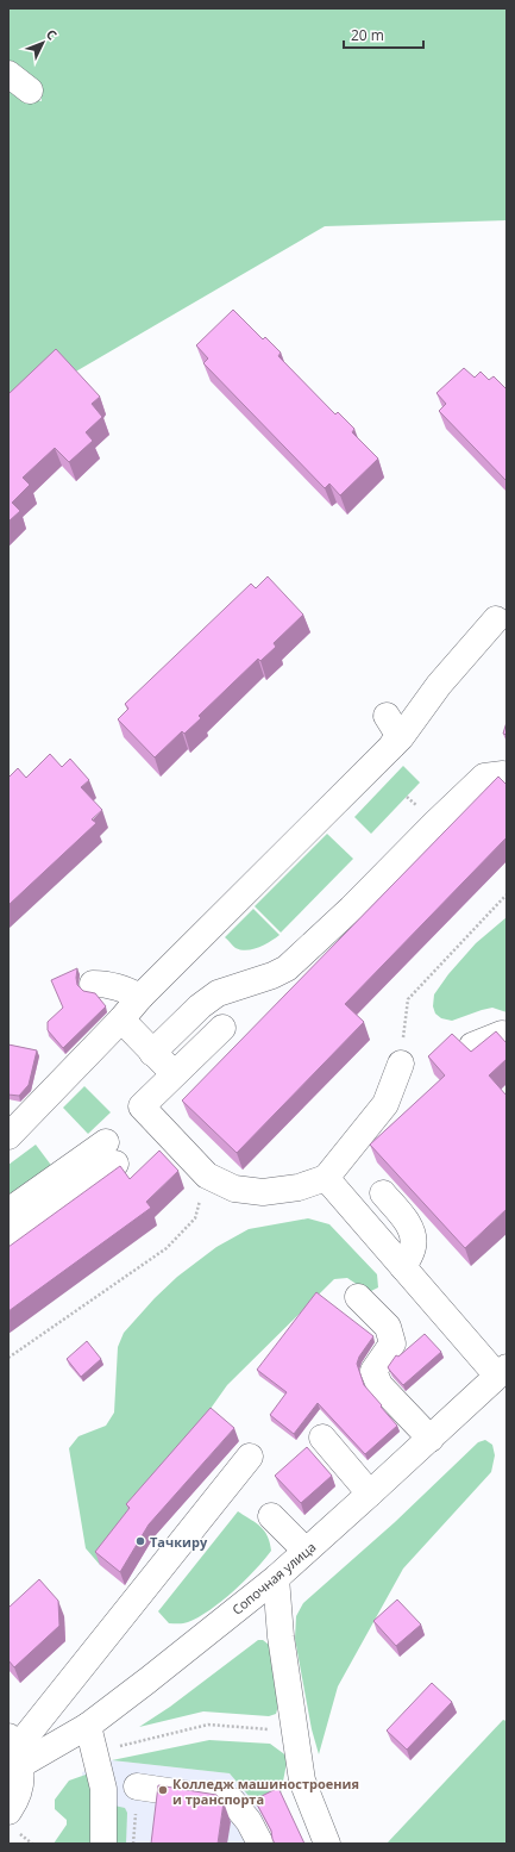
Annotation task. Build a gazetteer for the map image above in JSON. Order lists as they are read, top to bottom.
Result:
{
  "streets": {
    "street": ["Сопочная улица"]
  },
  "places": ["Тачкиру", "Колледж машиностроения и транспорта"],
  "scale_bar": "20 m",
  "north": "top right"
}
